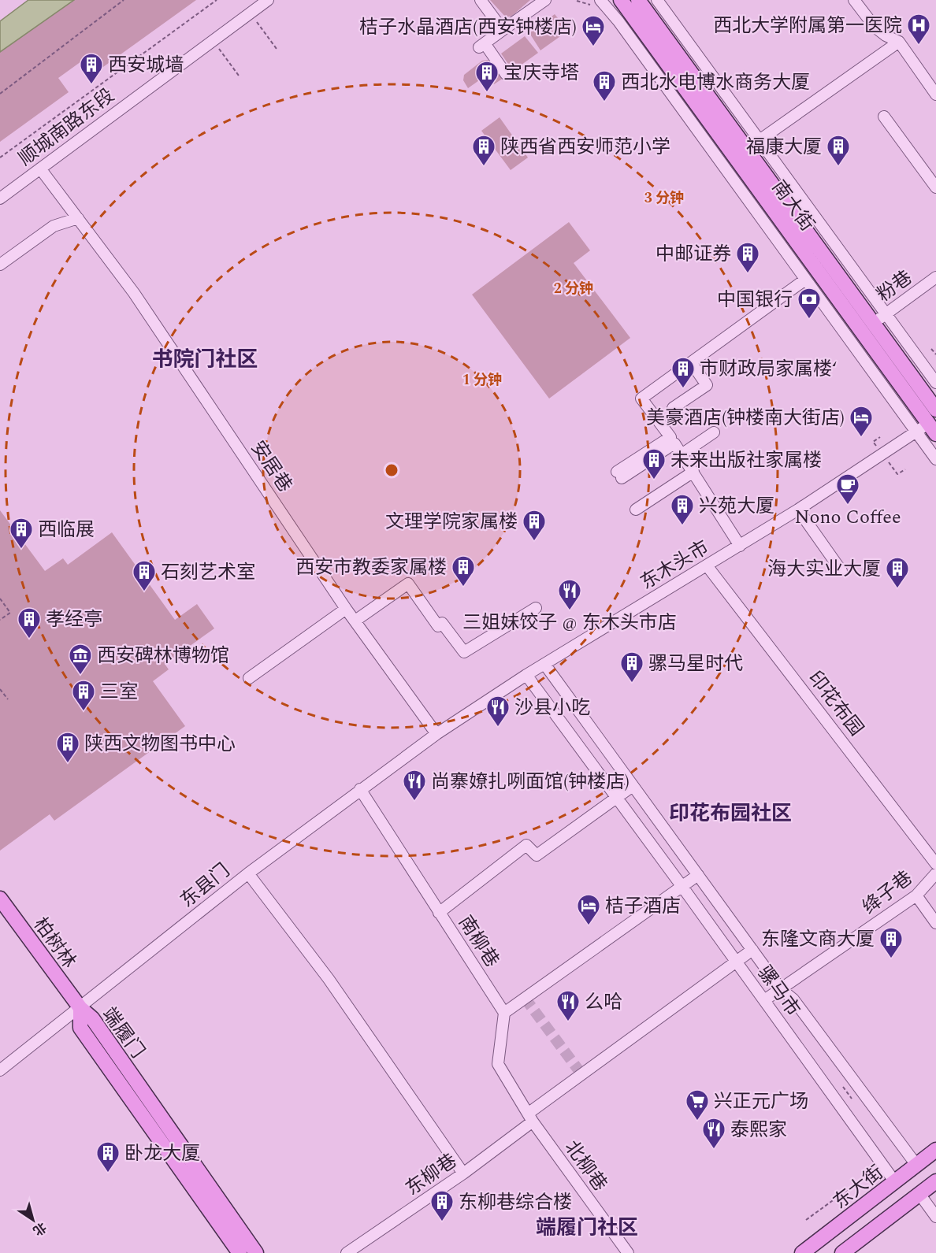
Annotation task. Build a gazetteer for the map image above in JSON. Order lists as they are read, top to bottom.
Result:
{
  "streets": {
    "main road": [
      "南大街",
      "柏树林",
      "端履门",
      "东大街"
    ],
    "street": [
      "顺城南路东段",
      "粉巷",
      "安居巷",
      "东木头市",
      "印花布园",
      "东县门",
      "绛子巷",
      "南柳巷",
      "骡马市",
      "北柳巷",
      "东柳巷"
    ]
  },
  "crossings": [
    ["顺城南路东段", "安居巷"],
    ["南大街", "粉巷"],
    ["南大街", "东木头市"],
    ["安居巷", "东木头市"],
    ["安居巷", "东县门"],
    ["东木头市", "印花布园"],
    ["东木头市", "东县门"],
    ["东木头市", "骡马市"],
    ["东县门", "南柳巷"],
    ["东县门", "柏树林"],
    ["东县门", "端履门"],
    ["绛子巷", "骡马市"],
    ["柏树林", "端履门"],
    ["骡马市", "东柳巷"],
    ["骡马市", "东大街"],
    ["北柳巷", "东柳巷"]
  ],
  "districts": ["书院门社区", "印花布园社区", "端履门社区"],
  "places": {
    "hospital": ["西北大学附属第一医院"],
    "hotel": ["桔子水晶酒店(西安钟楼店)", "美豪酒店(钟楼南大街店)", "桔子酒店"],
    "building": [
      "西安城墙",
      "宝庆寺塔",
      "西北水电博水商务大厦",
      "陕西省西安师范小学",
      "福康大厦",
      "中邮证券",
      "市财政局家属楼‘",
      "未来出版社家属楼",
      "兴苑大厦",
      "文理学院家属楼",
      "西临展",
      "西安市教委家属楼",
      "海大实业大厦",
      "石刻艺术室",
      "孝经亭",
      "骡马星时代",
      "三室",
      "陕西文物图书中心",
      "东隆文商大厦",
      "卧龙大厦",
      "东柳巷综合楼"
    ],
    "bank": ["中国银行"],
    "cafe": ["Nono Coffee"],
    "restaurant": [
      "三姐妹饺子 @ 东木头市店",
      "沙县小吃",
      "尚寨嫽扎咧面馆(钟楼店)",
      "么哈",
      "泰熙家"
    ],
    "museum": ["西安碑林博物馆"],
    "supermarket": ["兴正元广场"]
  },
  "north": "bottom right",
  "rings": ["3 分钟", "2 分钟", "1 分钟"]
}
